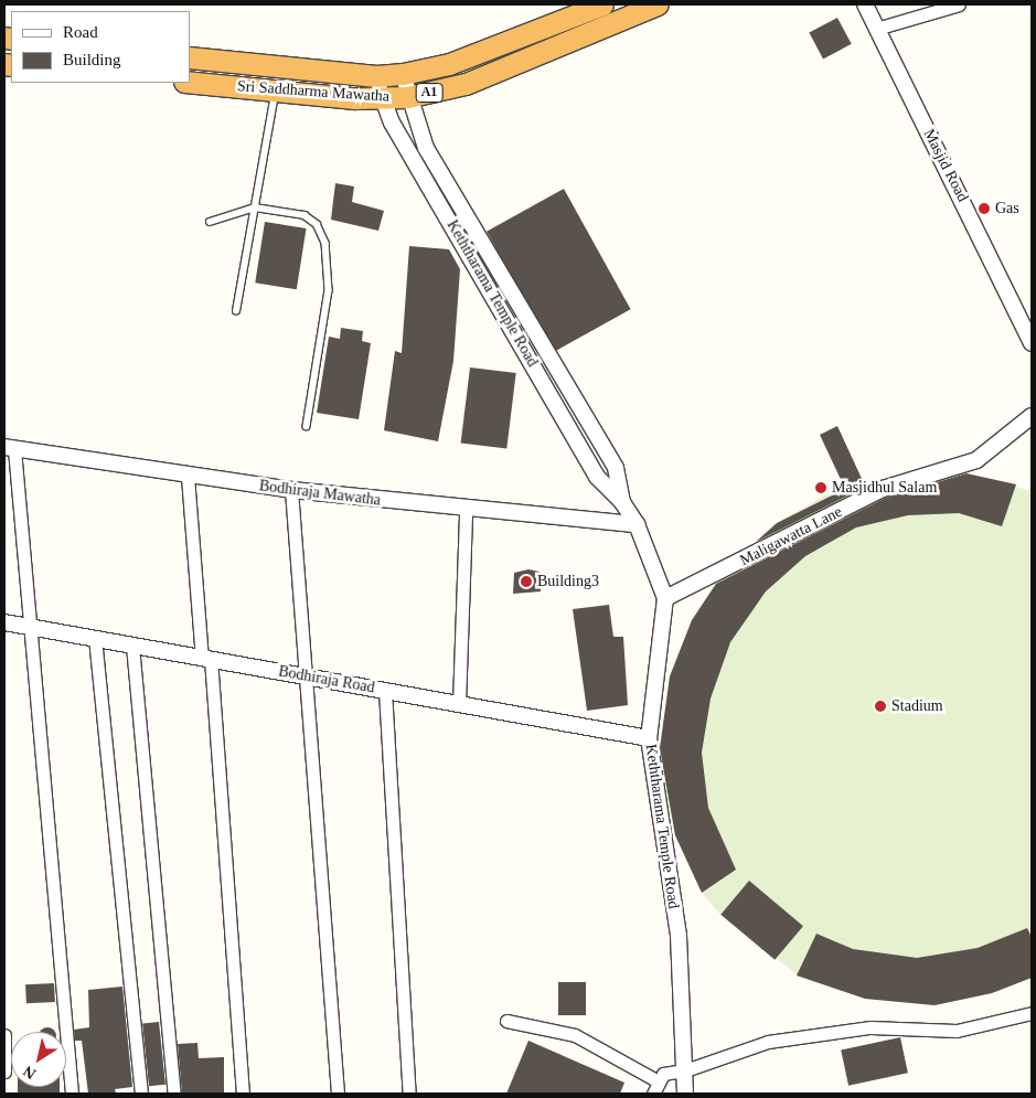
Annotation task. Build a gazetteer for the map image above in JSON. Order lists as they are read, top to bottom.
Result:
{
  "streets": {
    "highway": ["Sri Saddharma Mawatha", "A1"],
    "street": [
      "Masjid Road",
      "Keththarama Temple Road",
      "Bodhiraja Mawatha",
      "Maligawatta Lane",
      "Bodhiraja Road"
    ]
  },
  "crossings": [
    ["Sri Saddharma Mawatha", "Keththarama Temple Road"],
    ["Keththarama Temple Road", "Bodhiraja Mawatha"],
    ["Keththarama Temple Road", "Maligawatta Lane"],
    ["Keththarama Temple Road", "Bodhiraja Road"]
  ],
  "places": [
    "Gas",
    "Masjidhul Salam",
    "Building3",
    "Stadium"
  ],
  "legend": ["Road", "Building"],
  "north": "bottom left"
}
